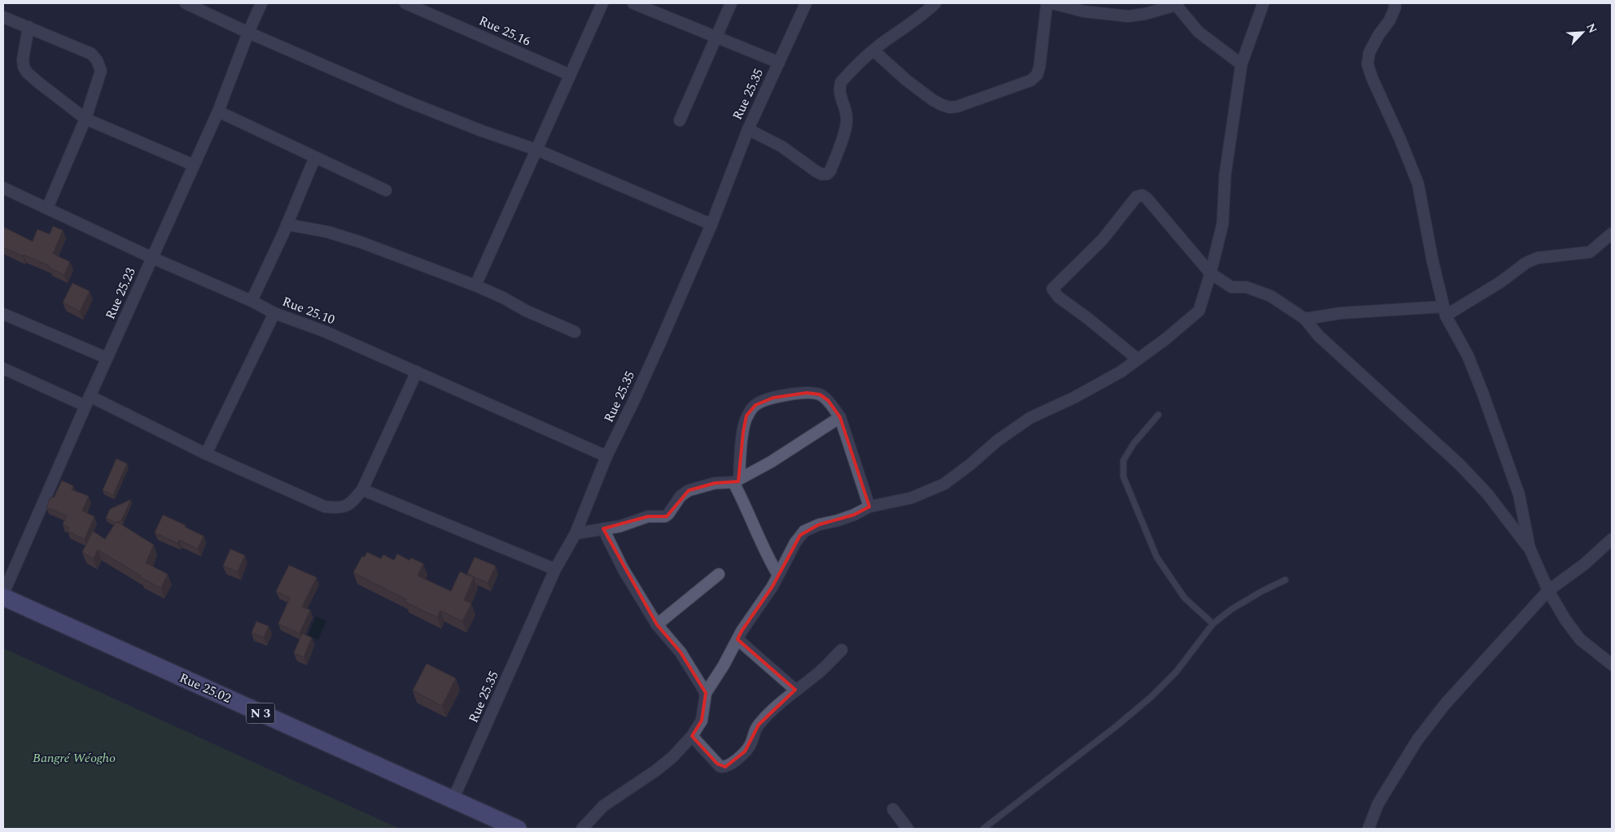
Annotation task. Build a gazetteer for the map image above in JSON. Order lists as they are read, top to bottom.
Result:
{
  "streets": {
    "main road": ["Rue 25.02", "N 3"],
    "street": [
      "Rue 25.16",
      "Rue 25.35",
      "Rue 25.23",
      "Rue 25.10"
    ]
  },
  "crossings": [
    ["Rue 25.35", "Rue 25.10"],
    ["Rue 25.35", "Rue 25.02"],
    ["Rue 25.23", "Rue 25.10"]
  ],
  "parks": ["Bangré Wéogho"],
  "north": "top right"
}
